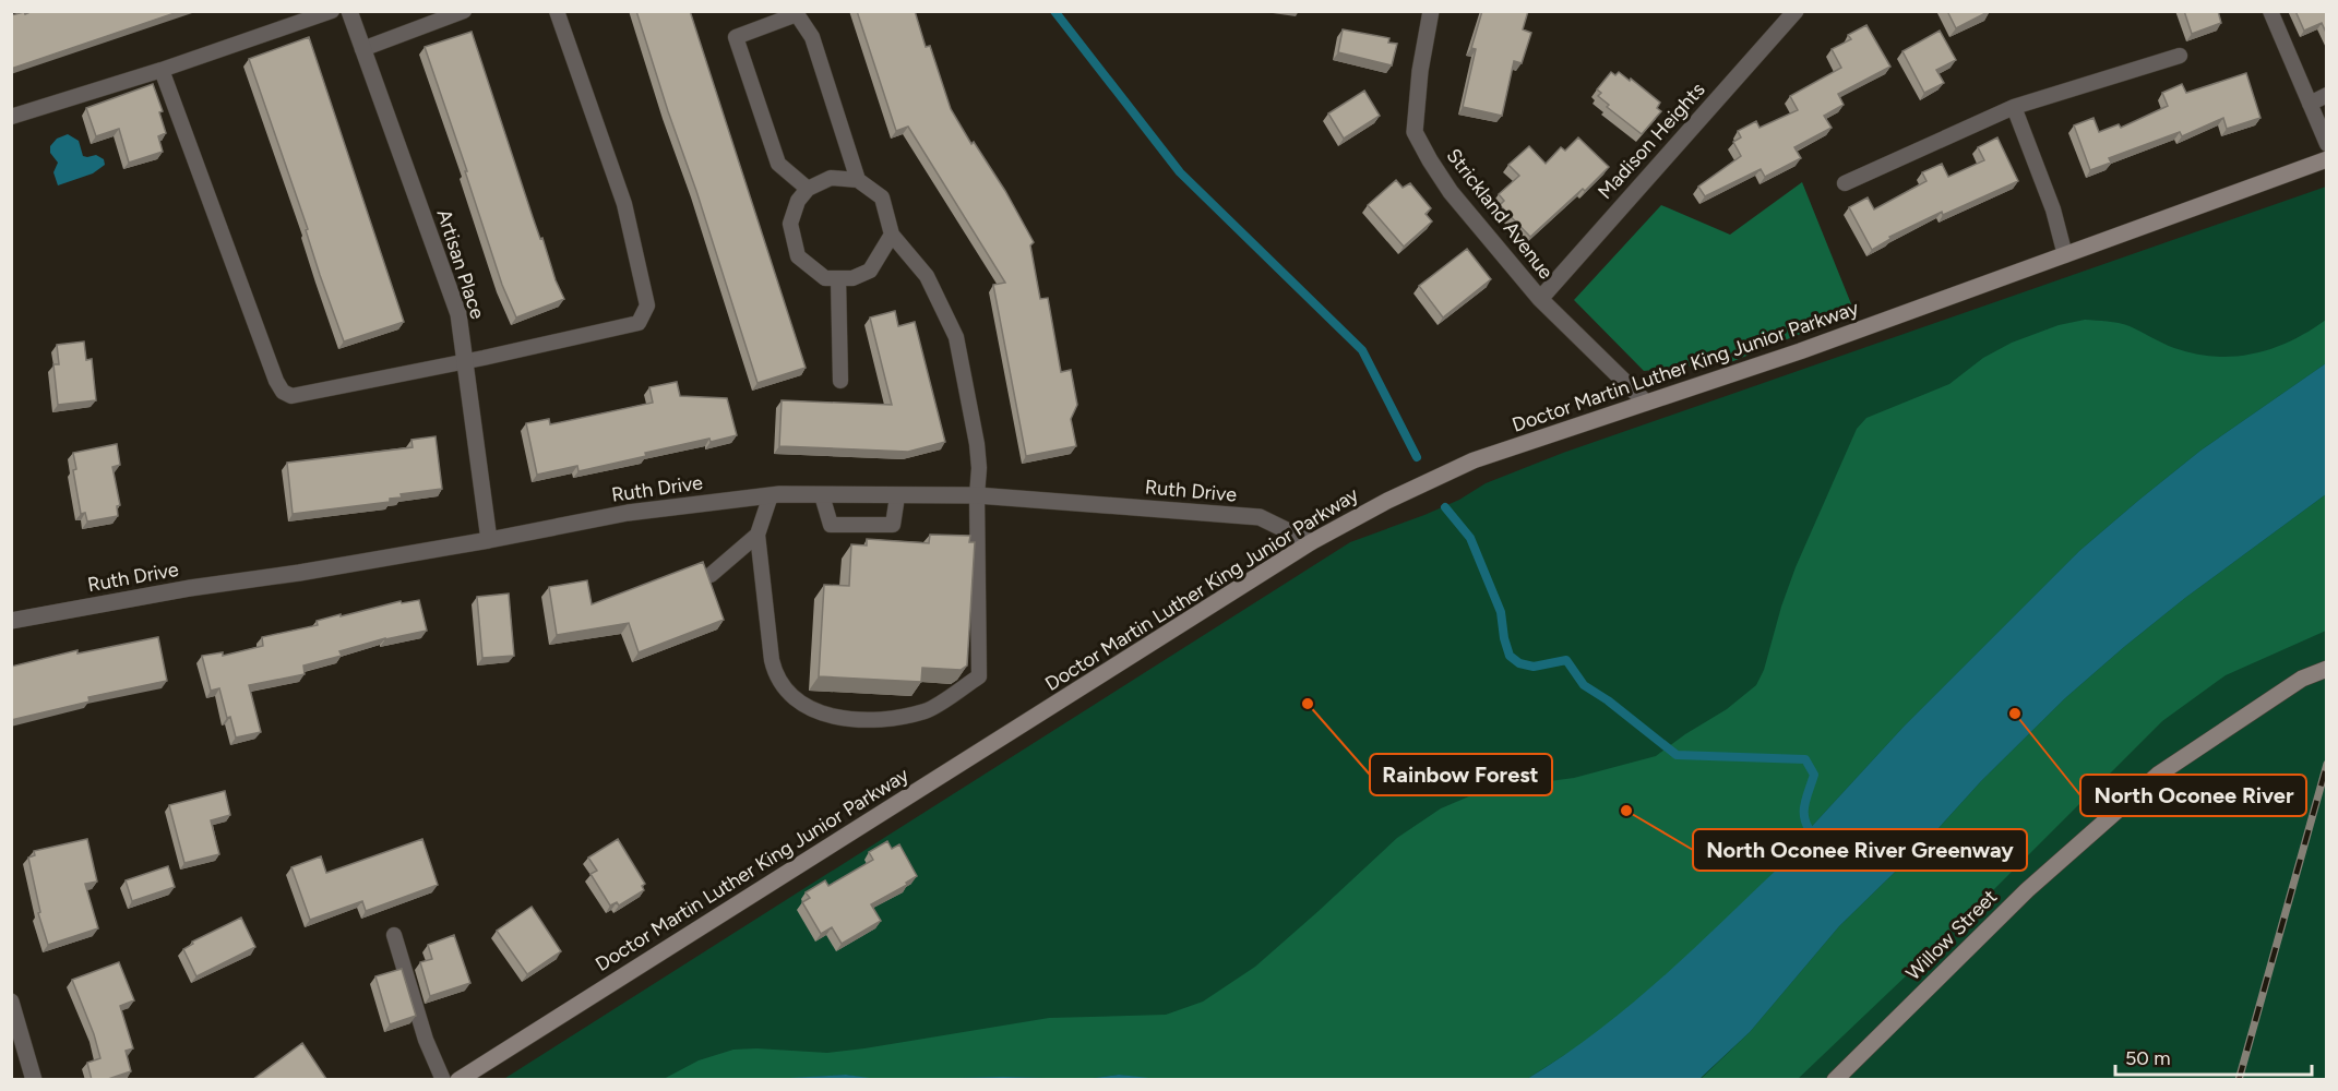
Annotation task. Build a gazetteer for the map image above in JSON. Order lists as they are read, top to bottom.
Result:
{
  "streets": {
    "main road": ["Doctor Martin Luther King Junior Parkway", "Willow Street"],
    "street": [
      "Madison Heights",
      "Strickland Avenue",
      "Artisan Place",
      "Ruth Drive"
    ]
  },
  "crossings": [
    ["Madison Heights", "Strickland Avenue"],
    ["Strickland Avenue", "Doctor Martin Luther King Junior Parkway"],
    ["Artisan Place", "Ruth Drive"],
    ["Doctor Martin Luther King Junior Parkway", "Ruth Drive"]
  ],
  "places": ["Rainbow Forest", "North Oconee River", "North Oconee River Greenway"],
  "scale_bar": "50 m"
}
